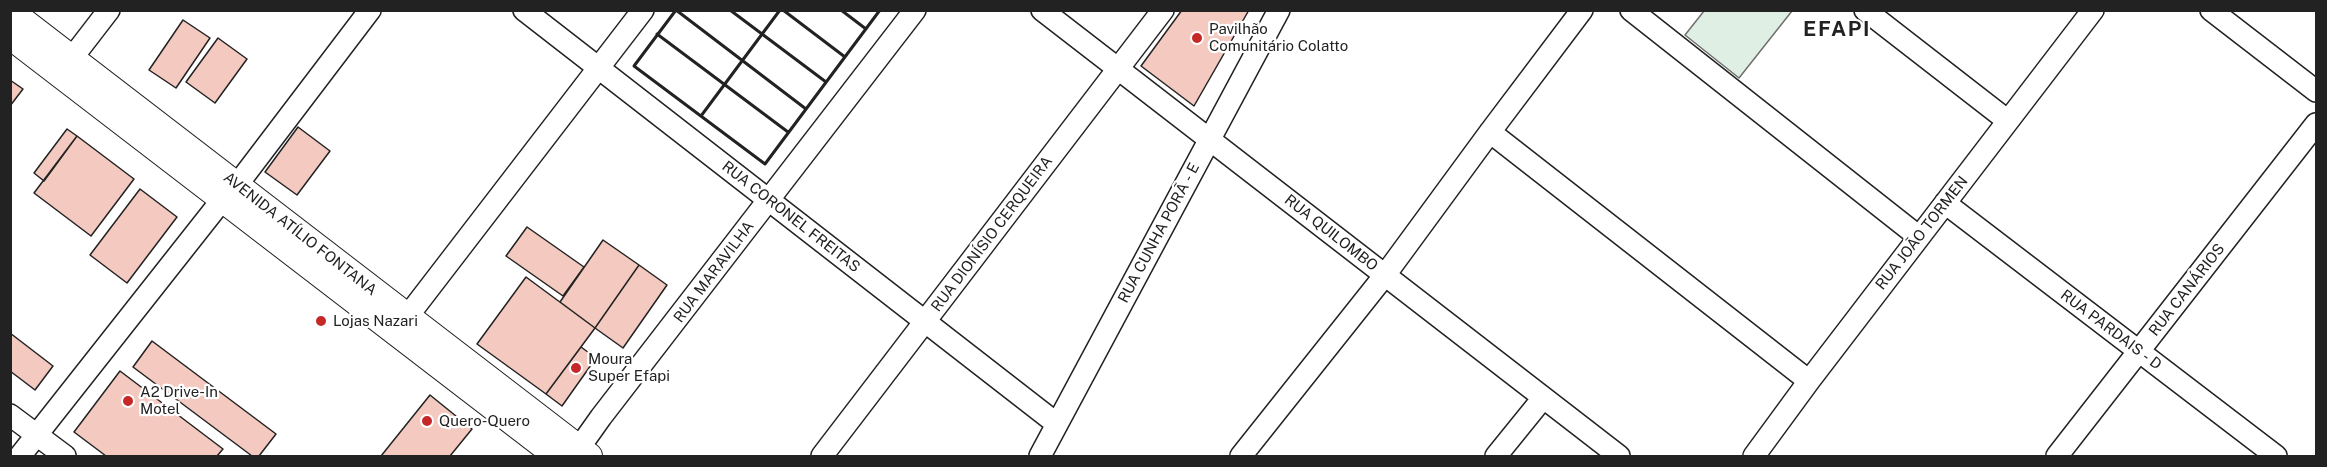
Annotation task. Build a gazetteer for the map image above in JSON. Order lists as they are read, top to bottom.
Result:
{
  "streets": {
    "main road": ["AVENIDA ATÍLIO FONTANA"],
    "street": [
      "RUA CORONEL FREITAS",
      "RUA CUNHA PORÃ - E",
      "RUA QUILOMBO",
      "RUA JOÃO TORMEN",
      "RUA DIONÍSIO CERQUEIRA",
      "RUA MARAVILHA",
      "RUA CANÁRIOS",
      "RUA PARDAIS - D"
    ]
  },
  "crossings": [
    ["RUA CORONEL FREITAS", "RUA CUNHA PORÃ - E"],
    ["RUA CORONEL FREITAS", "RUA DIONÍSIO CERQUEIRA"],
    ["RUA CORONEL FREITAS", "RUA MARAVILHA"],
    ["RUA CUNHA PORÃ - E", "RUA QUILOMBO"],
    ["RUA QUILOMBO", "RUA DIONÍSIO CERQUEIRA"],
    ["RUA JOÃO TORMEN", "RUA PARDAIS - D"],
    ["AVENIDA ATÍLIO FONTANA", "RUA MARAVILHA"],
    ["RUA CANÁRIOS", "RUA PARDAIS - D"]
  ],
  "districts": ["EFAPI"],
  "places": [
    "Pavilhão Comunitário Colatto",
    "Lojas Nazari",
    "Moura Super Efapi",
    "A2 Drive-In Motel",
    "Quero-Quero"
  ]
}
